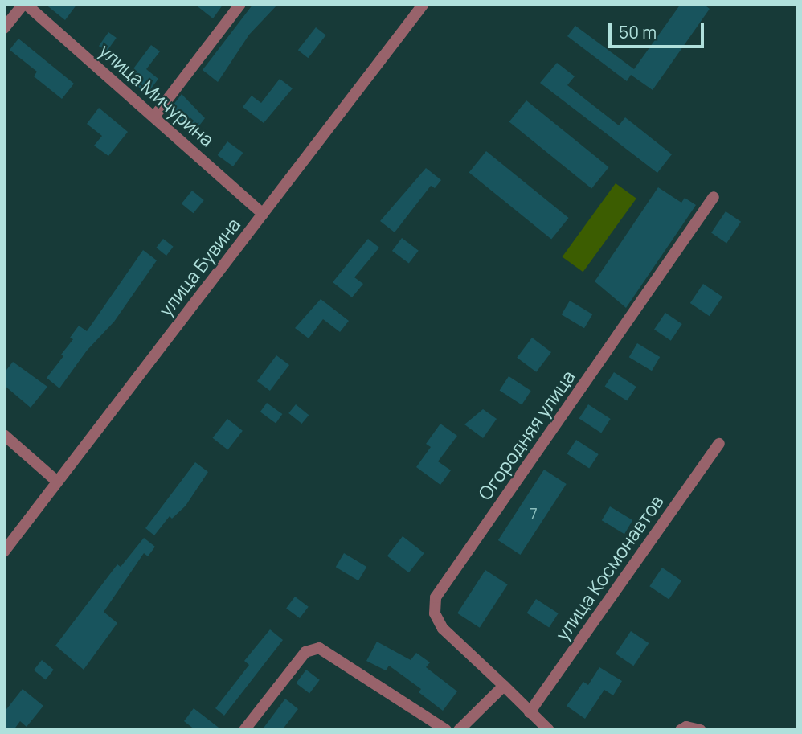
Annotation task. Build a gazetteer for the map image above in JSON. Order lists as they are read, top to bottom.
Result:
{
  "streets": {
    "street": [
      "улица Мичурина",
      "улица Бувина",
      "Огородняя улица",
      "улица Космонавтов"
    ]
  },
  "crossings": [
    ["улица Мичурина", "улица Бувина"],
    ["Огородняя улица", "улица Космонавтов"]
  ],
  "house_numbers": ["7"],
  "scale_bar": "50 m"
}
